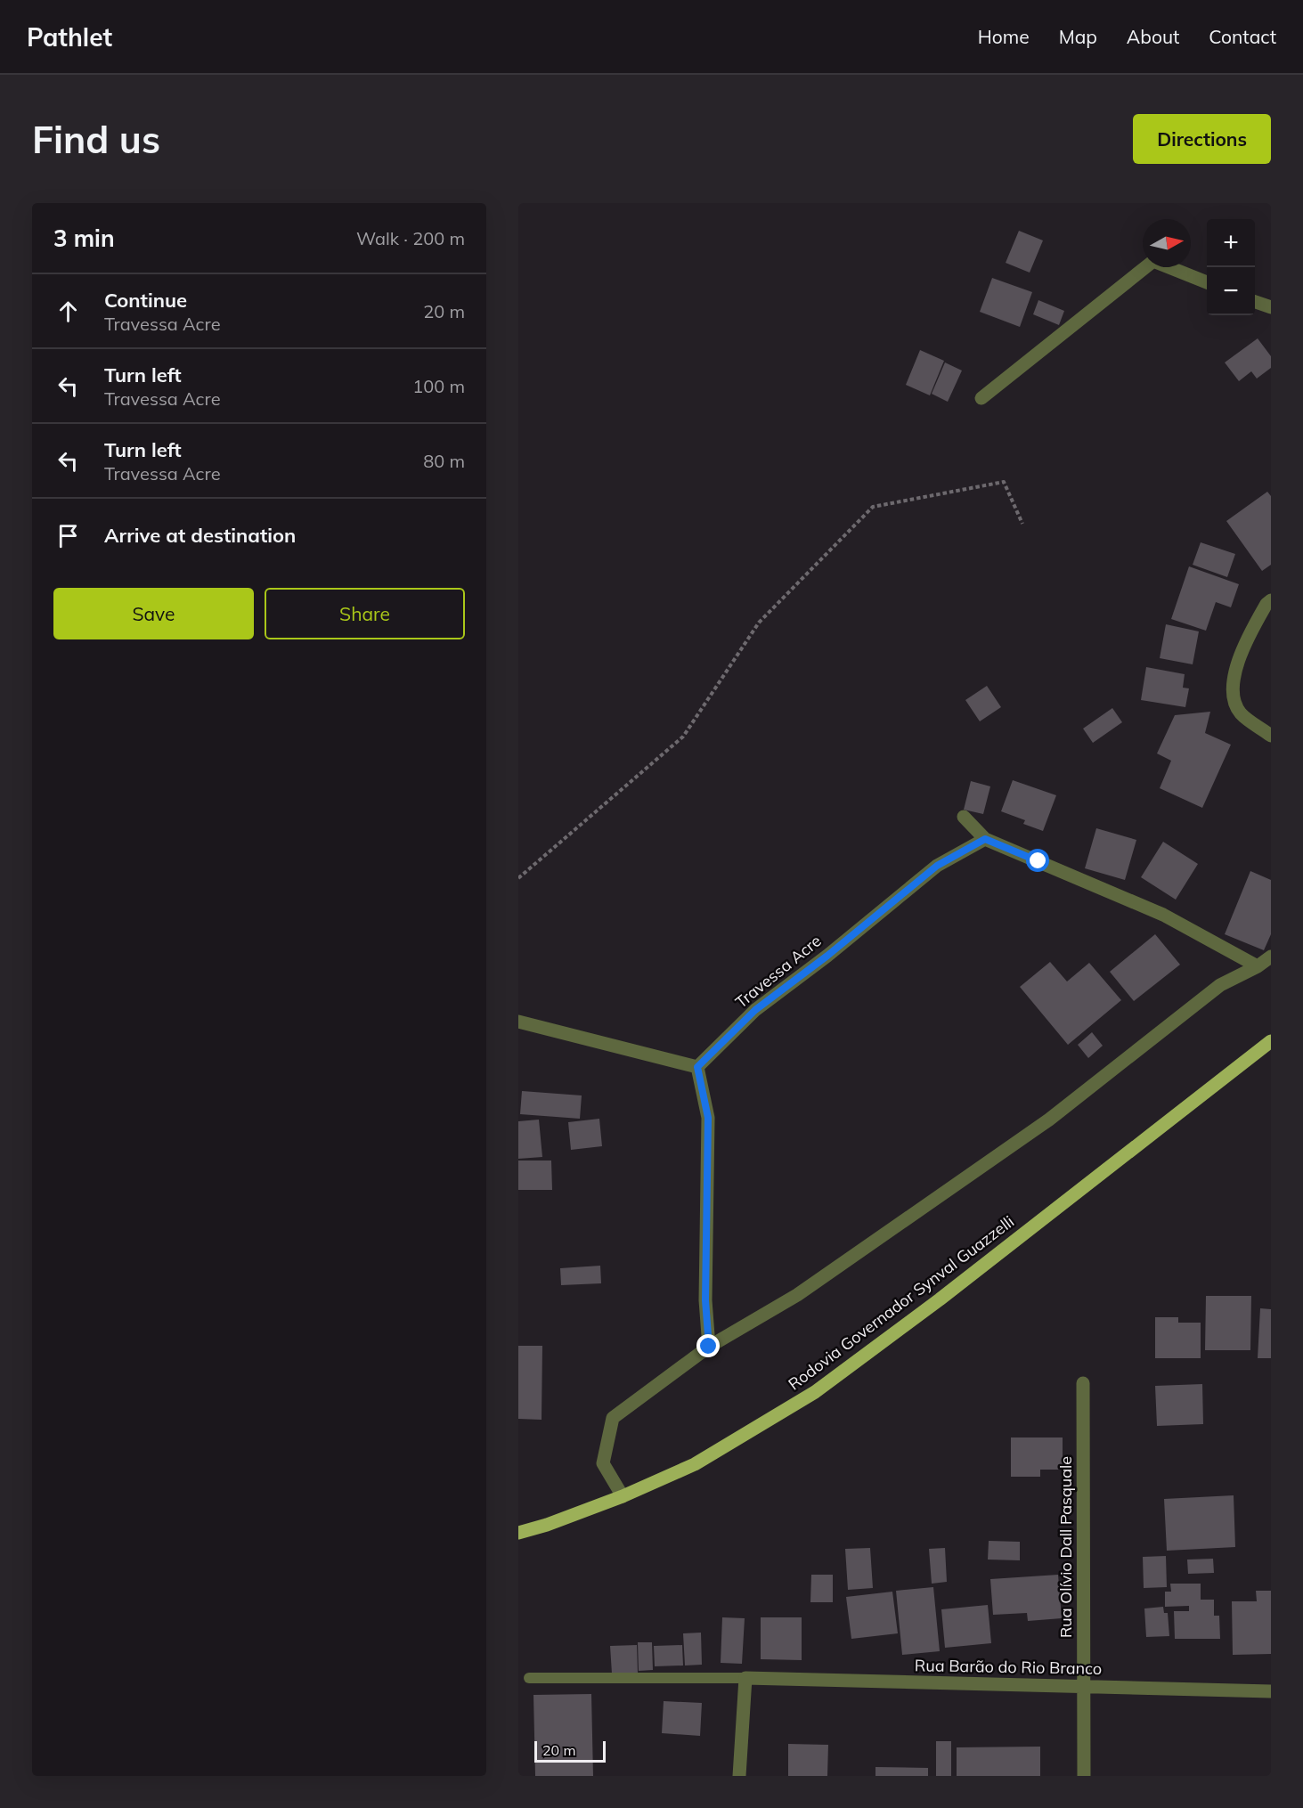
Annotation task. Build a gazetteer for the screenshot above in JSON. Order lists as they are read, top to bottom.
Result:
{
  "streets": {
    "main road": ["Rodovia Governador Synval Guazzelli"],
    "street": ["Travessa Acre", "Rua Olívio Dall Pasquale", "Rua Barão do Rio Branco"]
  },
  "crossings": [
    ["Rua Olívio Dall Pasquale", "Rua Barão do Rio Branco"]
  ],
  "scale_bar": "20 m",
  "north": "right",
  "page": {
    "header": "Pathlet",
    "nav": [
      "Home",
      "Map",
      "About",
      "Contact"
    ],
    "buttons": [
      "Directions",
      ["Save", "Share"]
    ],
    "title": "Find us",
    "heading": ["3 min", "Walk · 200 m"],
    "map_buttons": ["+", "−"],
    "list": [
      ["Continue", "Travessa Acre", "20 m"],
      ["Turn left", "Travessa Acre", "100 m"],
      ["Turn left", "Travessa Acre", "80 m"],
      "Arrive at destination"
    ],
    "scale": "20 m"
  }
}
